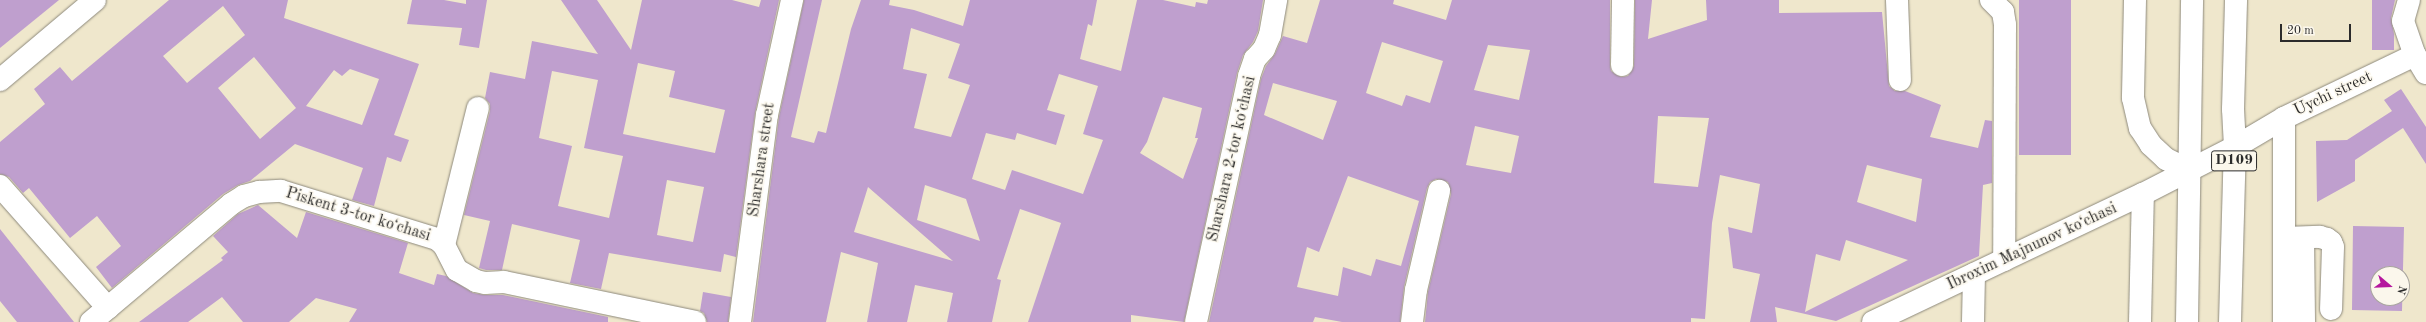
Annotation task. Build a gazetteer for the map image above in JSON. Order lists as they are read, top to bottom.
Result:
{
  "streets": {
    "street": [
      "Uychi street",
      "Sharshara 2-tor koʻchasi",
      "Sharshara street",
      "D109",
      "Piskent 3-tor koʻchasi",
      "Ibroxim Majnunov koʻchasi"
    ]
  },
  "crossings": [
    ["Uychi street", "D109"],
    ["Uychi street", "Ibroxim Majnunov koʻchasi"],
    ["D109", "Ibroxim Majnunov koʻchasi"]
  ],
  "scale_bar": "20 m",
  "north": "right"
}
